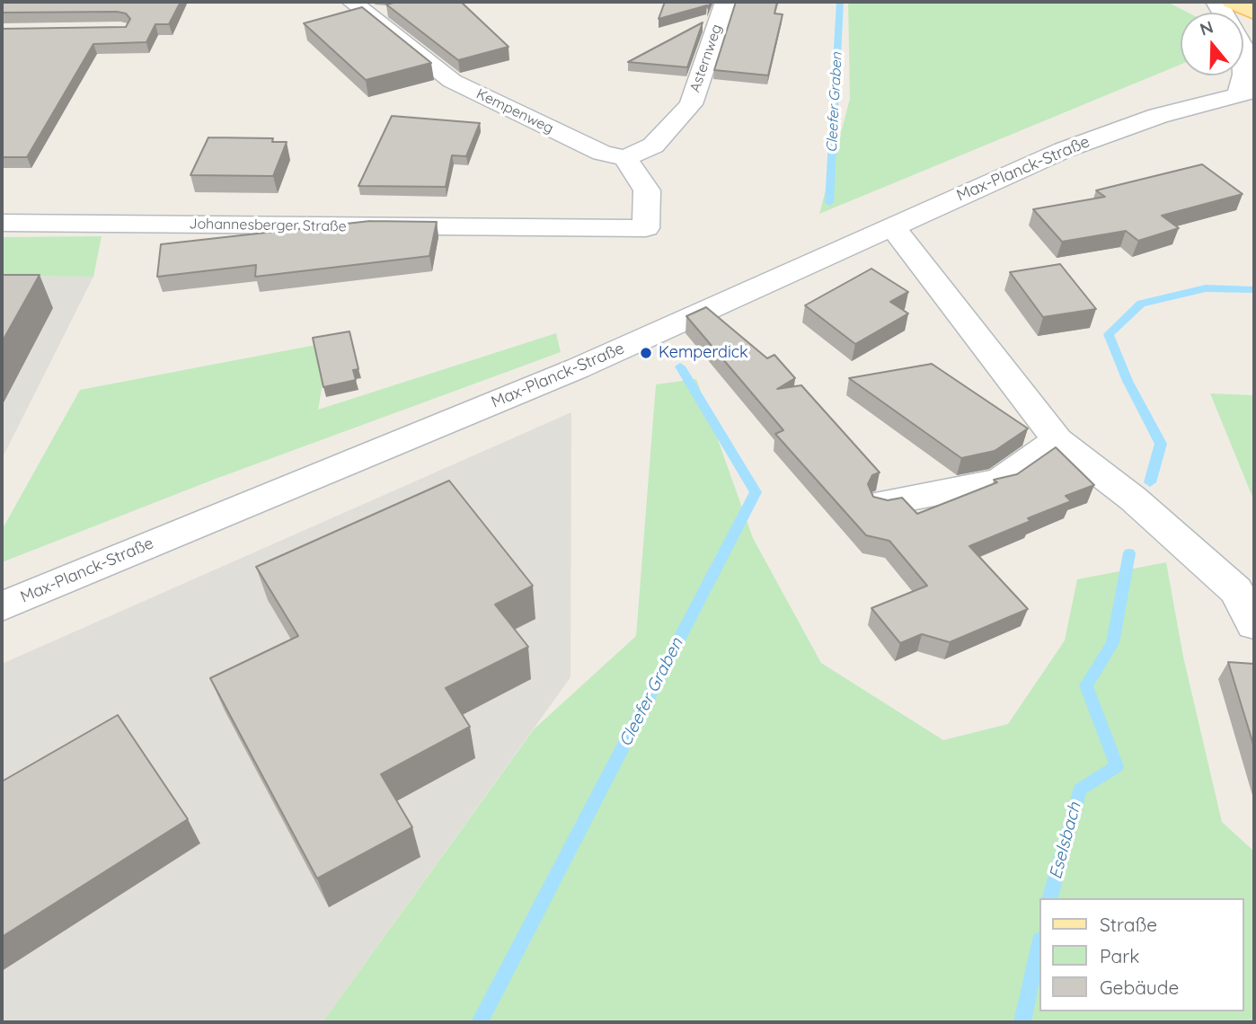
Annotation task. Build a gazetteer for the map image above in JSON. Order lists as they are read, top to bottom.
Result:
{
  "streets": {
    "street": [
      "Asternweg",
      "Kempenweg",
      "Max-Planck-Straße",
      "Johannesberger Straße"
    ]
  },
  "crossings": [
    ["Asternweg", "Kempenweg"],
    ["Asternweg", "Johannesberger Straße"],
    ["Kempenweg", "Johannesberger Straße"]
  ],
  "water": ["Cleefer Graben", "Eselsbach"],
  "places": ["Kemperdick"],
  "legend": ["Straße", "Park", "Gebäude"],
  "north": "top"
}
